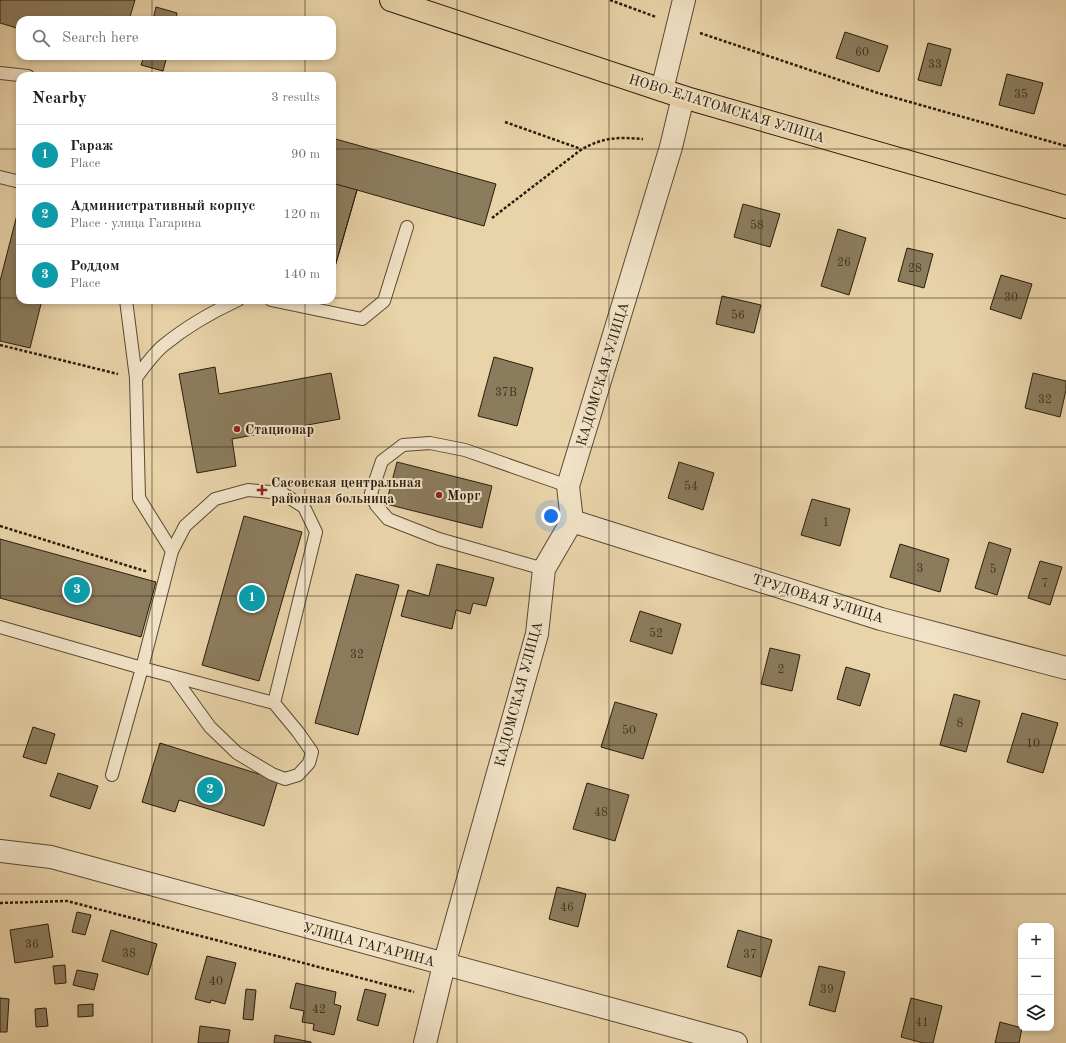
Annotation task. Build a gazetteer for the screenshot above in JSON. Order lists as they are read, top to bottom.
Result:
{
  "streets": {
    "main road": ["НОВО-ЕЛАТОМСКАЯ УЛИЦА"],
    "street": ["КАДОМСКАЯ УЛИЦА", "ТРУДОВАЯ УЛИЦА", "УЛИЦА ГАГАРИНА"]
  },
  "crossings": [
    ["НОВО-ЕЛАТОМСКАЯ УЛИЦА", "КАДОМСКАЯ УЛИЦА"],
    ["КАДОМСКАЯ УЛИЦА", "ТРУДОВАЯ УЛИЦА"],
    ["КАДОМСКАЯ УЛИЦА", "УЛИЦА ГАГАРИНА"]
  ],
  "places": {
    "other": ["Стационар", "Морг"],
    "health": ["Сасовская центральная районная больница"]
  },
  "house_numbers": [
    "60",
    "33",
    "35",
    "58",
    "26",
    "28",
    "30",
    "56",
    "37В",
    "32",
    "54",
    "1",
    "3",
    "5",
    "7",
    "52",
    "32",
    "2",
    "8",
    "50",
    "10",
    "48",
    "46",
    "36",
    "38",
    "37",
    "40",
    "39",
    "42",
    "41"
  ],
  "page": {
    "search": "Search here",
    "heading": ["Nearby", "3 results"],
    "list": [
      {
        "mark": "1",
        "name": "Гараж",
        "note": "Place",
        "value": "90 m"
      },
      {
        "mark": "2",
        "name": "Административный корпус",
        "note": "Place · улица Гагарина",
        "value": "120 m"
      },
      {
        "mark": "3",
        "name": "Роддом",
        "note": "Place",
        "value": "140 m"
      }
    ],
    "pins": ["3", "1", "2"],
    "map_buttons": ["+", "−"]
  }
}
